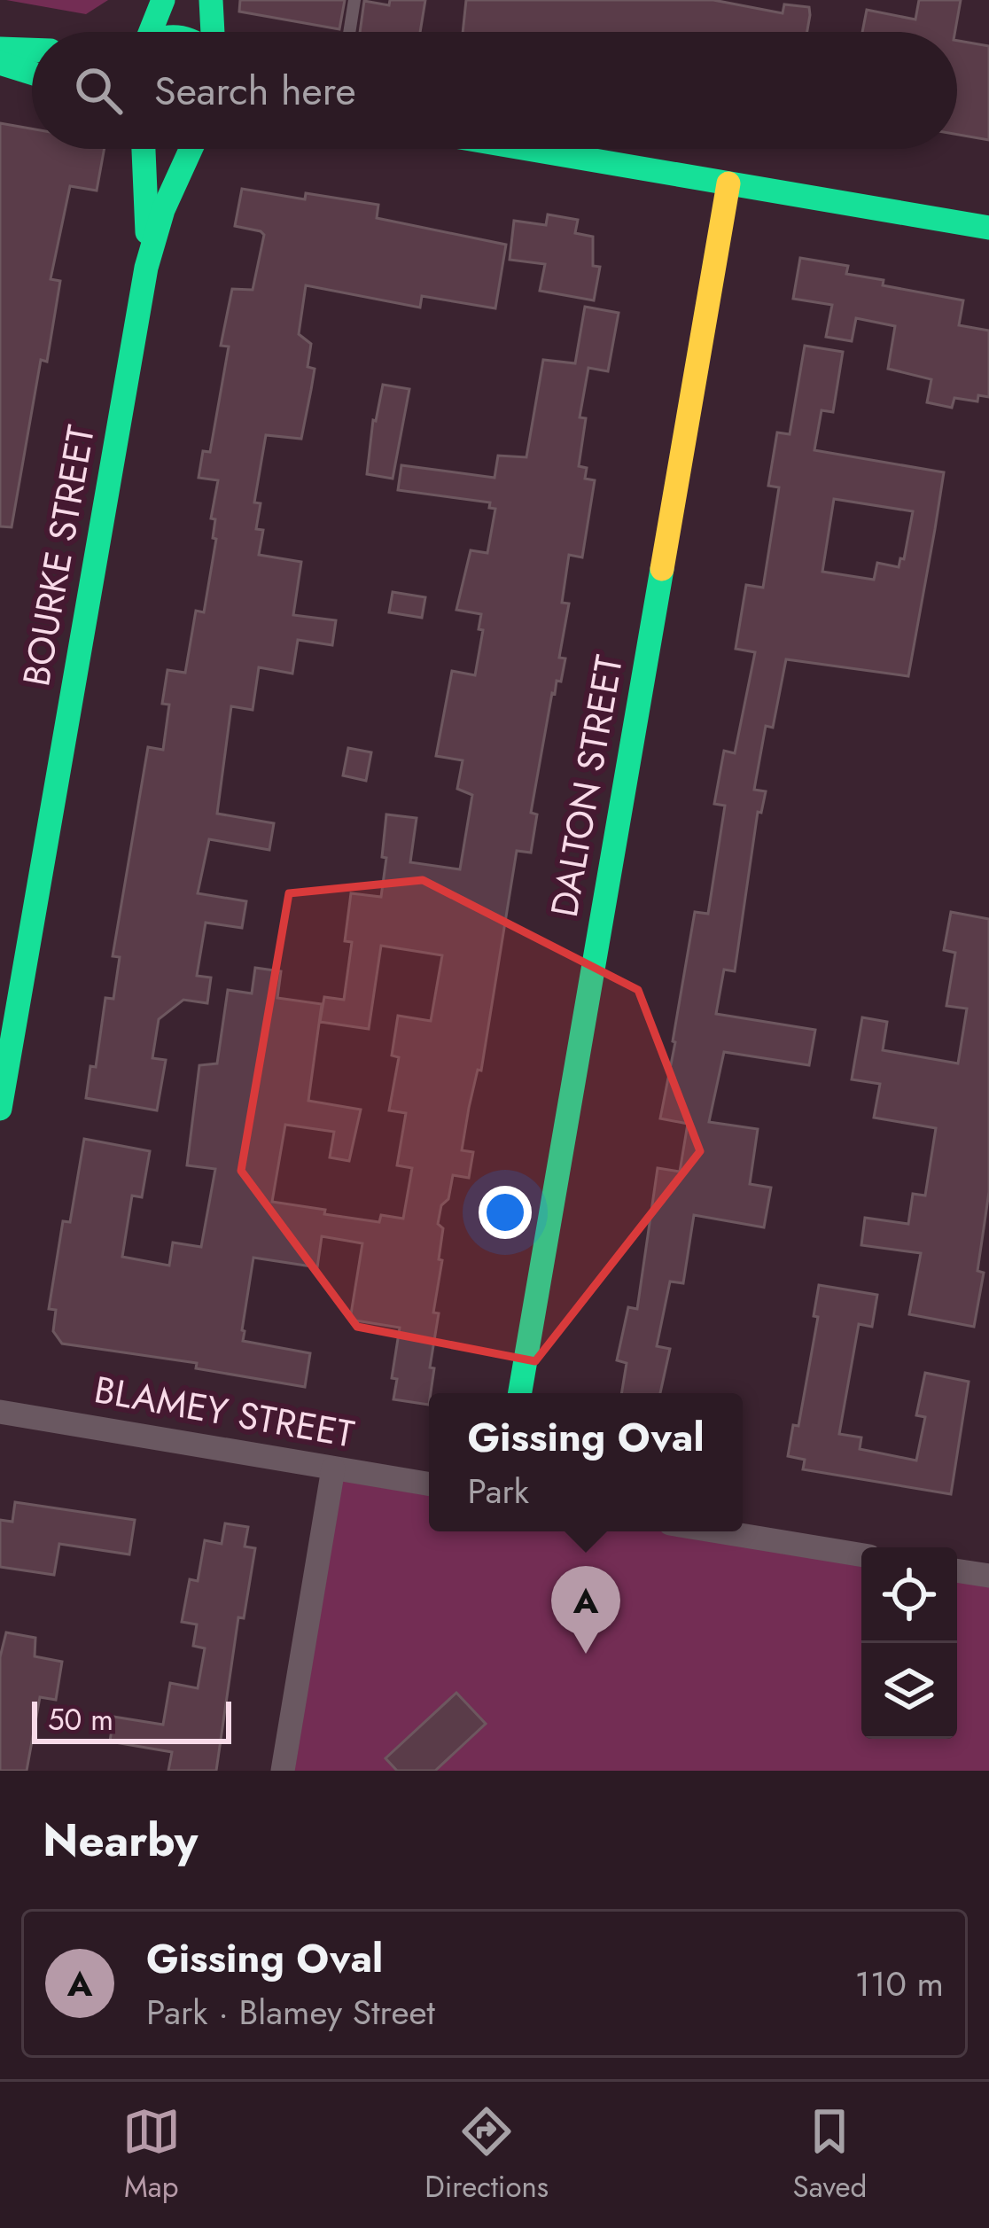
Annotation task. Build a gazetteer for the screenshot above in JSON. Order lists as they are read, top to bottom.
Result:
{
  "streets": {
    "street": ["BOURKE STREET", "DALTON STREET", "BLAMEY STREET"]
  },
  "scale_bar": "50 m",
  "page": {
    "search": "Search here",
    "popup": ["Gissing Oval", "Park"],
    "pins": "A",
    "scale": "50 m",
    "heading": "Nearby",
    "list": [
      {
        "mark": "A",
        "name": "Gissing Oval",
        "note": "Park · Blamey Street",
        "value": "110 m"
      }
    ],
    "nav": ["Map", "Directions", "Saved"]
  }
}
